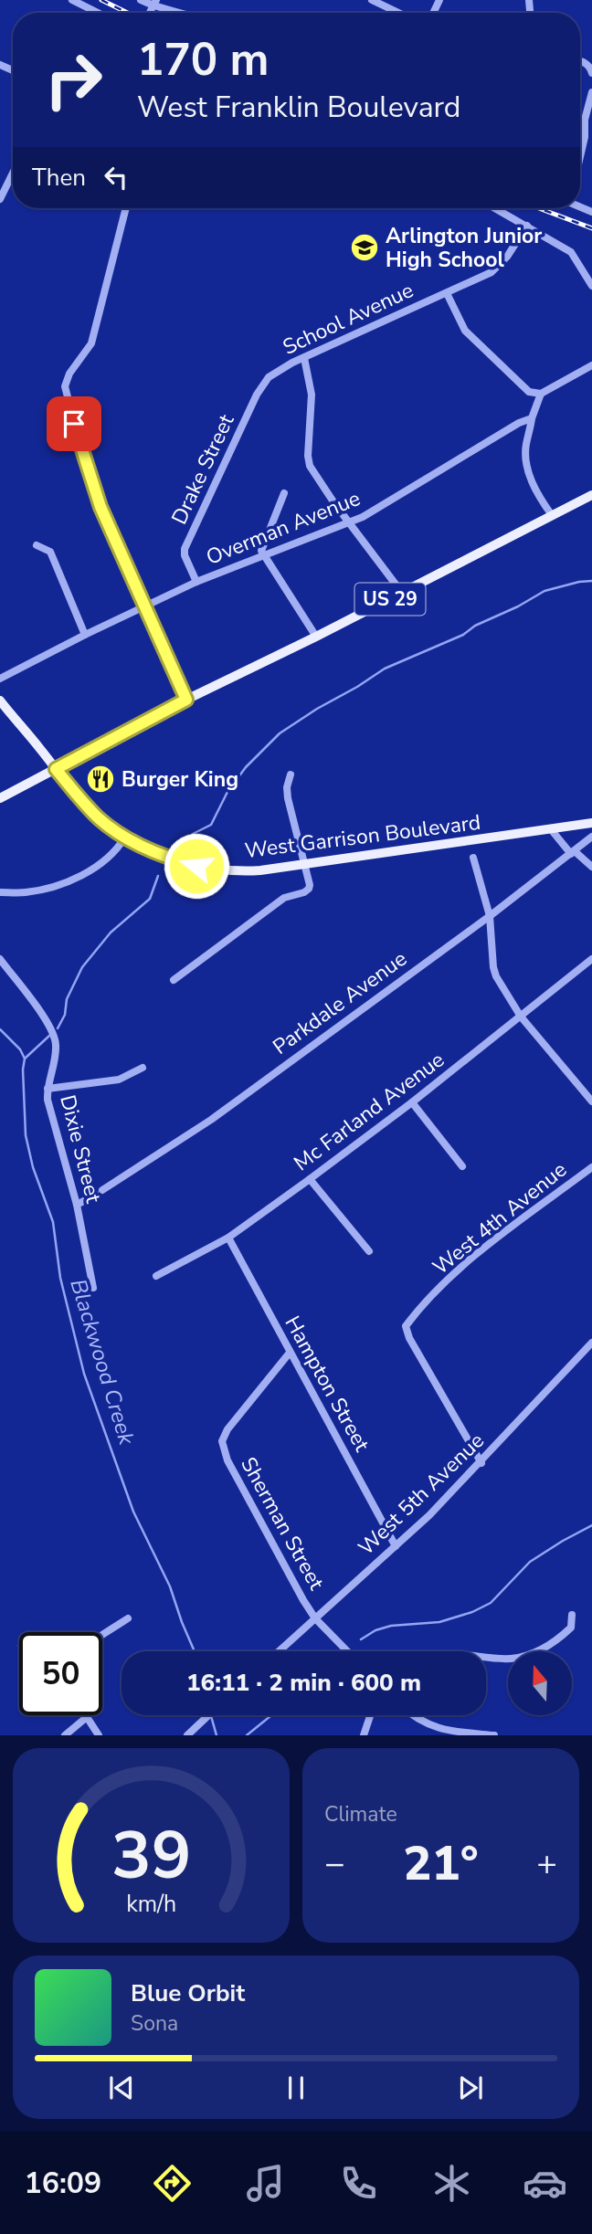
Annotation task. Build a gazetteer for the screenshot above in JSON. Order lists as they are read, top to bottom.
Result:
{
  "streets": {
    "main road": ["US 29", "West Garrison Boulevard"],
    "street": [
      "School Avenue",
      "Drake Street",
      "Overman Avenue",
      "Parkdale Avenue",
      "Mc Farland Avenue",
      "Dixie Street",
      "West 4th Avenue",
      "Hampton Street",
      "West 5th Avenue",
      "Sherman Street"
    ]
  },
  "crossings": [
    ["School Avenue", "Drake Street"],
    ["Drake Street", "Overman Avenue"],
    ["US 29", "West Garrison Boulevard"],
    ["Parkdale Avenue", "Dixie Street"],
    ["Mc Farland Avenue", "Hampton Street"],
    ["West 4th Avenue", "West 5th Avenue"],
    ["Hampton Street", "West 5th Avenue"],
    ["Hampton Street", "Sherman Street"],
    ["West 5th Avenue", "Sherman Street"]
  ],
  "water": ["Blackwood Creek"],
  "places": {
    "school or university": ["Arlington Junior High School"],
    "restaurant": ["Burger King"]
  },
  "north": "top",
  "page": {
    "turn": ["170 m", "West Franklin Boulevard"],
    "then": "Then",
    "limit": "50",
    "trip": "16:11 · 2 min · 600 m",
    "tile": "Climate",
    "heat": ["−", "21°", "+"],
    "song": ["Blue Orbit", "Sona"],
    "tabs": "16:09",
    "gauge": ["39", "km/h"]
  }
}
